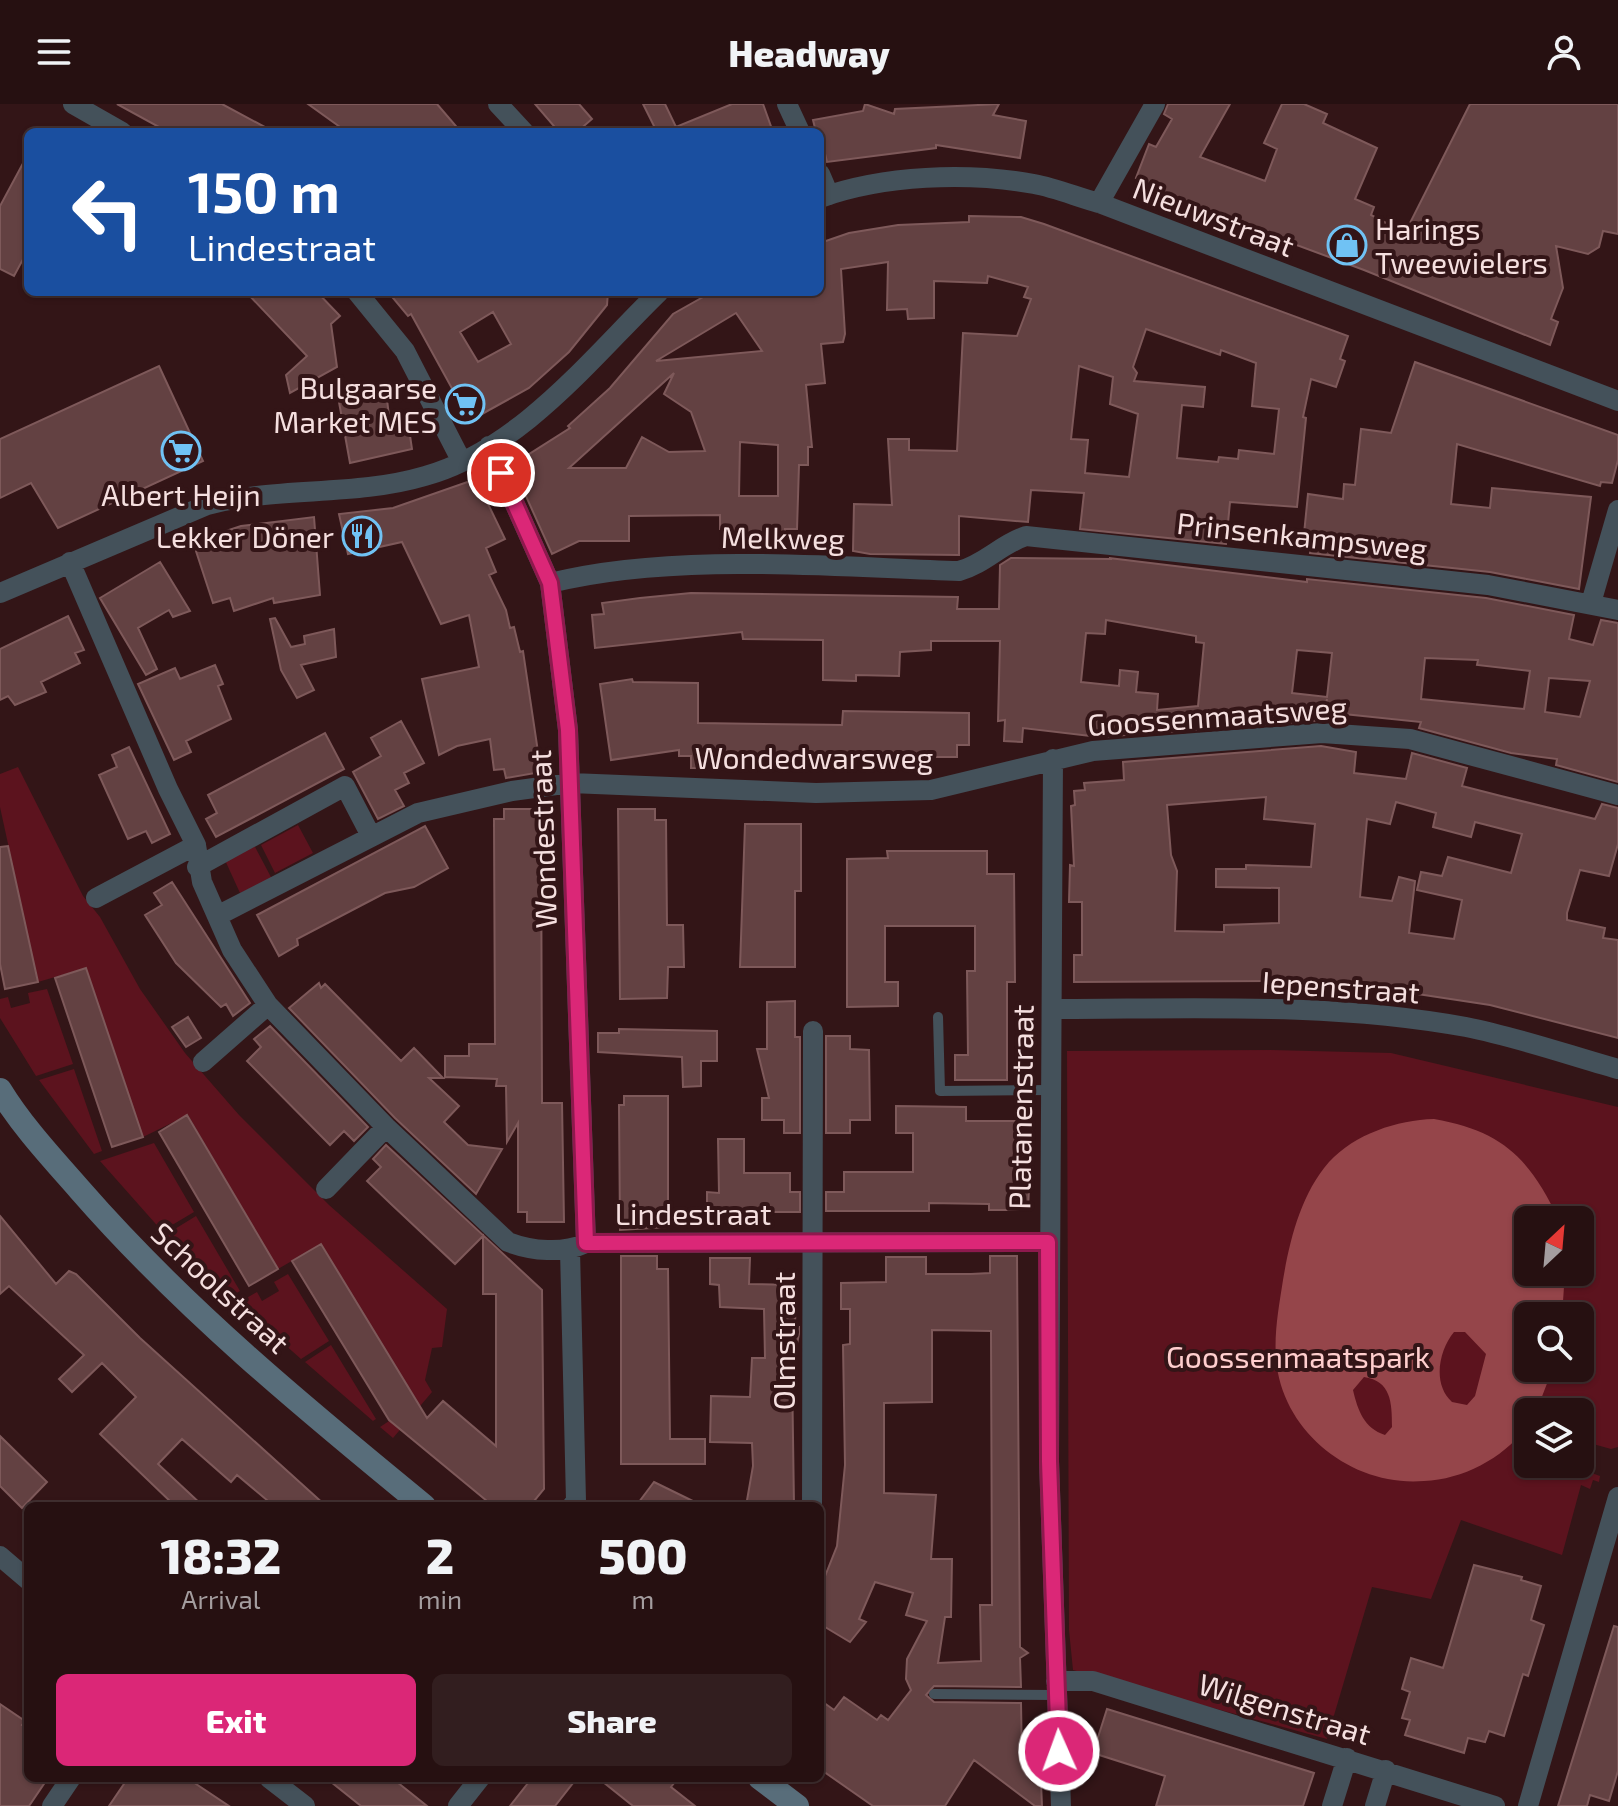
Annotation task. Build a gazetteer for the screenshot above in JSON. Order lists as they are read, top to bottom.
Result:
{
  "streets": {
    "street": [
      "Nieuwstraat",
      "Prinsenkampsweg",
      "Melkweg",
      "Goossenmaatsweg",
      "Wondedwarsweg",
      "Wondestraat",
      "Iepenstraat",
      "Platanenstraat",
      "Lindestraat",
      "Schoolstraat",
      "Olmstraat",
      "Wilgenstraat"
    ]
  },
  "crossings": [
    ["Prinsenkampsweg", "Melkweg"],
    ["Melkweg", "Wondestraat"],
    ["Goossenmaatsweg", "Wondedwarsweg"],
    ["Goossenmaatsweg", "Platanenstraat"],
    ["Wondedwarsweg", "Wondestraat"],
    ["Wondedwarsweg", "Platanenstraat"],
    ["Wondedwarsweg", "Lindestraat"],
    ["Wondestraat", "Lindestraat"],
    ["Iepenstraat", "Platanenstraat"],
    ["Platanenstraat", "Lindestraat"],
    ["Platanenstraat", "Wilgenstraat"],
    ["Lindestraat", "Olmstraat"]
  ],
  "parks": ["Goossenmaatspark"],
  "places": {
    "shop": ["Harings Tweewielers"],
    "supermarket": ["Bulgaarse Market MES", "Albert Heijn"],
    "restaurant": ["Lekker Döner"]
  },
  "north": "top right",
  "page": {
    "header": "Headway",
    "turn": ["150 m", "Lindestraat"],
    "eta": [
      "18:32",
      "Arrival",
      "2",
      "min",
      "500",
      "m"
    ],
    "buttons": ["Exit", "Share"]
  }
}
